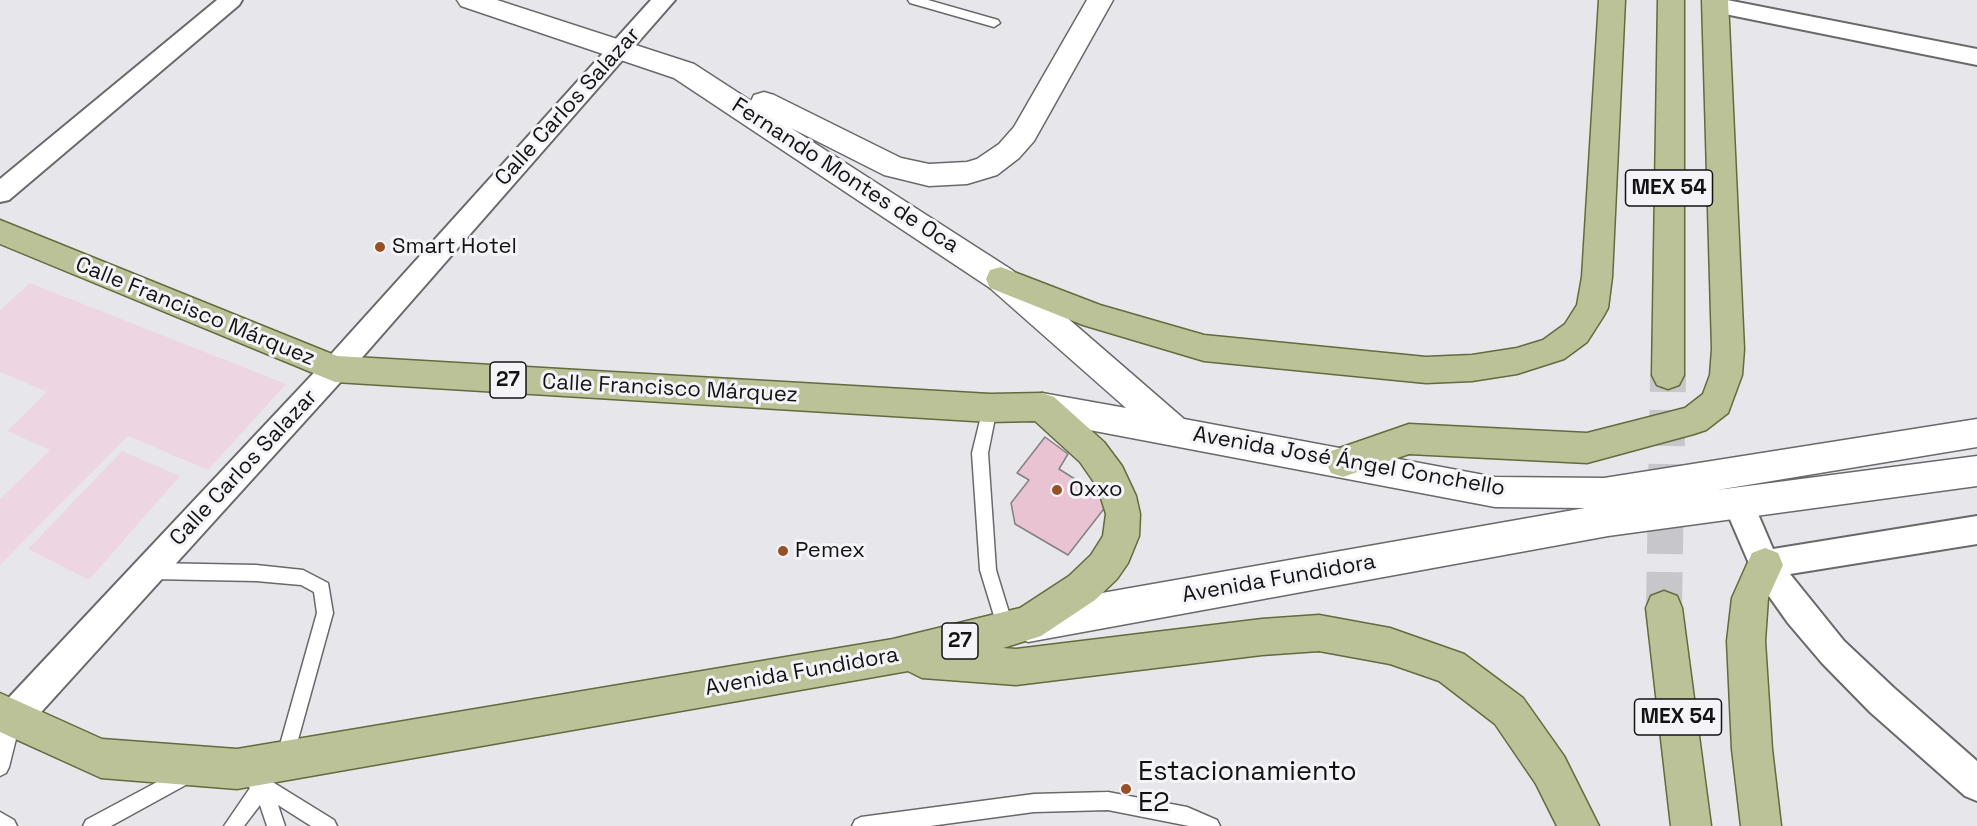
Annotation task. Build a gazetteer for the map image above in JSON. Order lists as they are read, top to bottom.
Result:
{
  "streets": {
    "main road": [
      "Fernando Montes de Oca",
      "MEX 54",
      "Calle Francisco Márquez",
      "27",
      "Avenida José Ángel Conchello",
      "Avenida Fundidora"
    ],
    "street": ["Calle Carlos Salazar"]
  },
  "crossings": [
    ["Calle Carlos Salazar", "Fernando Montes de Oca"],
    ["Calle Carlos Salazar", "Calle Francisco Márquez"],
    ["Calle Carlos Salazar", "Avenida Fundidora"],
    ["Fernando Montes de Oca", "Avenida José Ángel Conchello"],
    ["Calle Francisco Márquez", "Avenida José Ángel Conchello"],
    ["27", "Avenida Fundidora"]
  ],
  "places": [
    "Smart Hotel",
    "Oxxo",
    "Pemex",
    "Estacionamiento E2"
  ]
}
